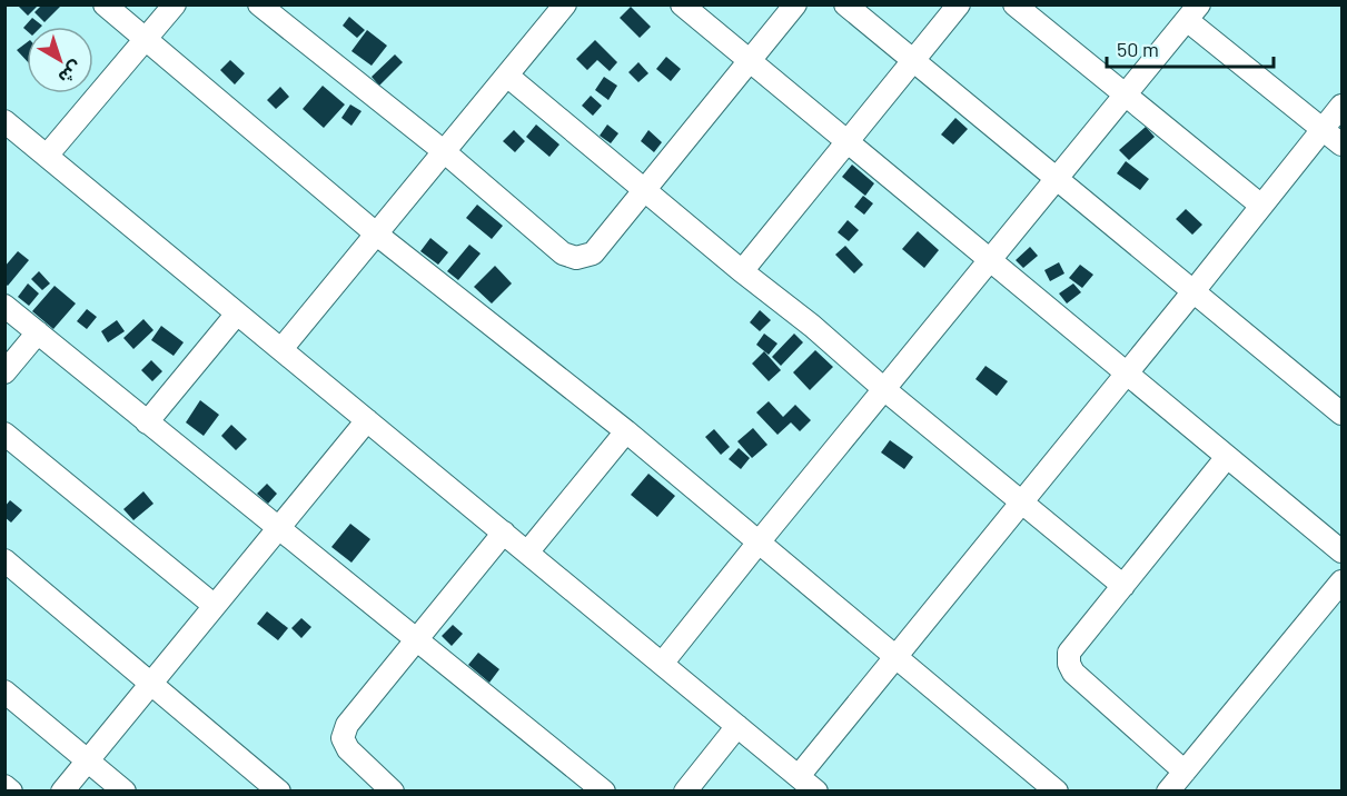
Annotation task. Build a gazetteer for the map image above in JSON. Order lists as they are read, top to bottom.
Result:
{
  "scale_bar": "50 m",
  "north": "bottom right"
}
